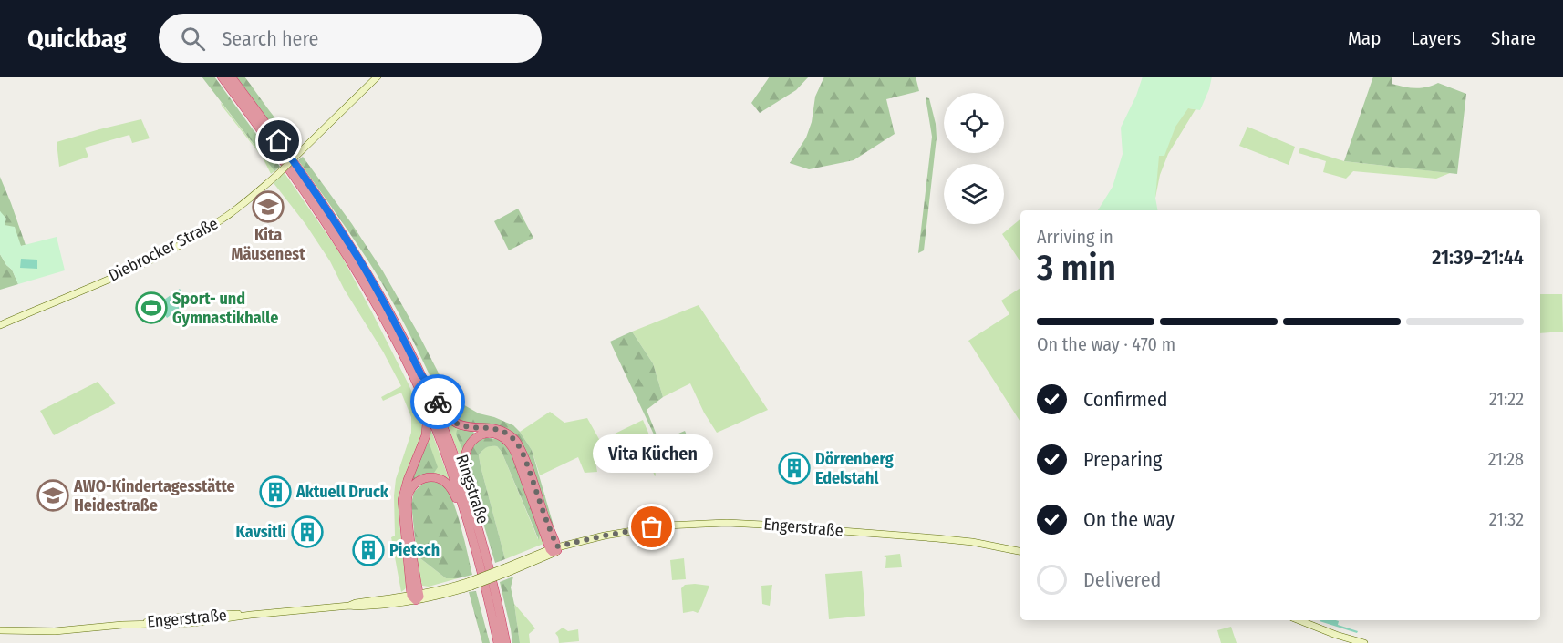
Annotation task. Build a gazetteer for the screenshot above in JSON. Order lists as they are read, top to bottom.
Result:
{
  "streets": {
    "highway": ["Ringstraße"],
    "main road": ["Diebrocker Straße", "Engerstraße"]
  },
  "places": {
    "school or university": ["Kita Mäusenest", "AWO-Kindertagesstätte Heidestraße"],
    "sports": ["Sport- und Gymnastikhalle"],
    "building": [
      "Dörrenberg Edelstahl",
      "Aktuell Druck",
      "Kavsitli",
      "Pietsch"
    ],
    "other": ["Vita Küchen"]
  },
  "page": {
    "header": "Quickbag",
    "search": "Search here",
    "nav": ["Map", "Layers", "Share"],
    "heading": ["3 min", "Arriving in", "21:39–21:44"],
    "bar": "On the way · 470 m",
    "list": [
      ["Confirmed", "21:22"],
      ["Preparing", "21:28"],
      ["On the way", "21:32"],
      "Delivered"
    ],
    "bubble": "Vita Küchen"
  }
}
